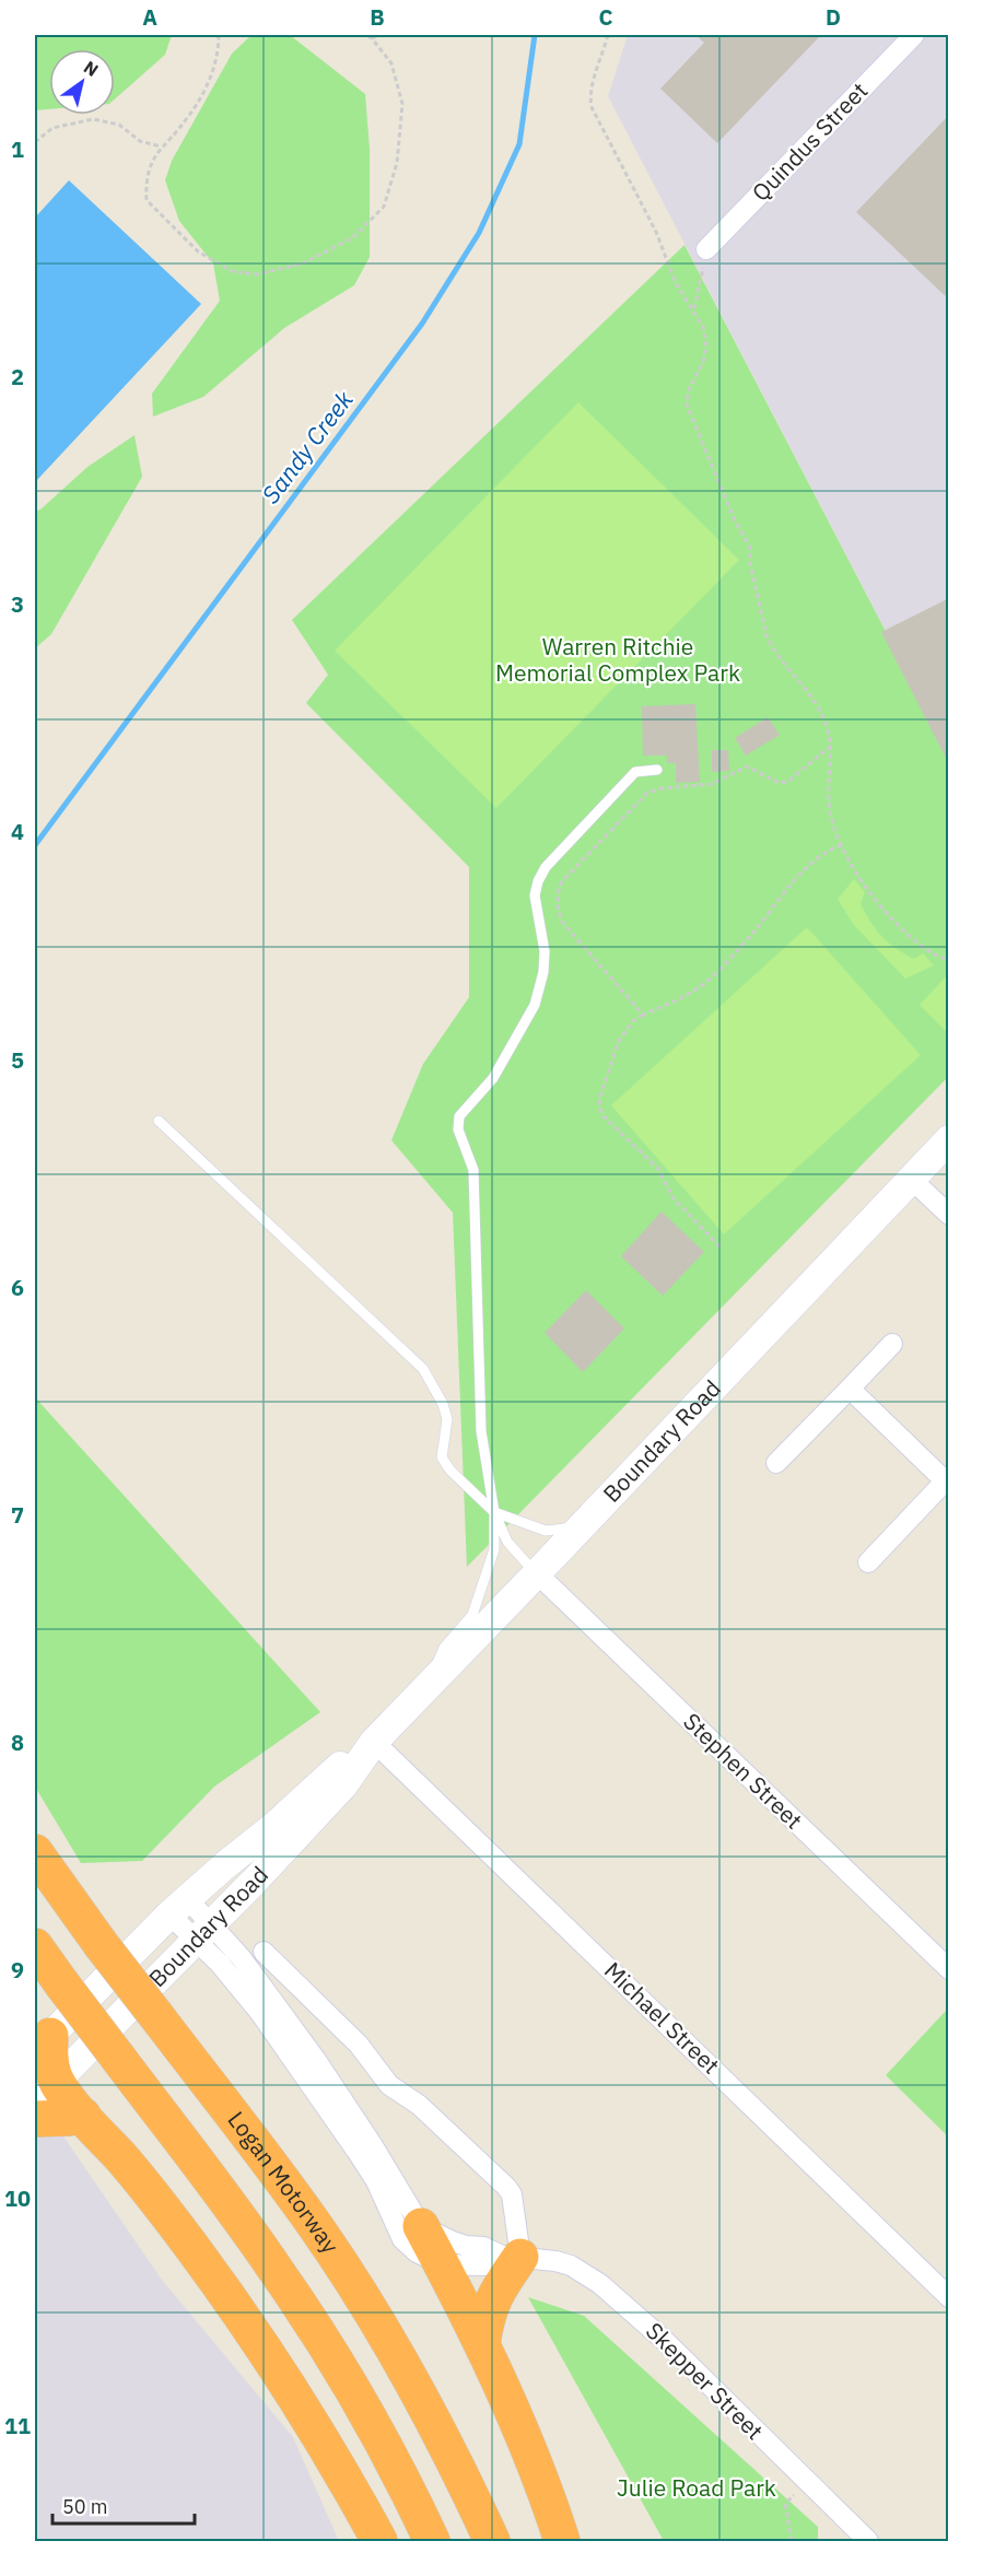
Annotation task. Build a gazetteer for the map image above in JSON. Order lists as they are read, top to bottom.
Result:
{
  "streets": {
    "highway": ["Logan Motorway"],
    "main road": ["Boundary Road"],
    "street": [
      "Quindus Street",
      "Stephen Street",
      "Michael Street",
      "Skepper Street"
    ]
  },
  "crossings": [
    ["Boundary Road", "Stephen Street"],
    ["Boundary Road", "Michael Street"]
  ],
  "water": ["Sandy Creek"],
  "parks": ["Warren Ritchie Memorial Complex Park", "Julie Road Park"],
  "scale_bar": "50 m",
  "north": "top right",
  "grid": {
    "columns": [
      "A",
      "B",
      "C",
      "D"
    ],
    "rows": [
      "1",
      "2",
      "3",
      "4",
      "5",
      "6",
      "7",
      "8",
      "9",
      "10",
      "11"
    ]
  }
}
